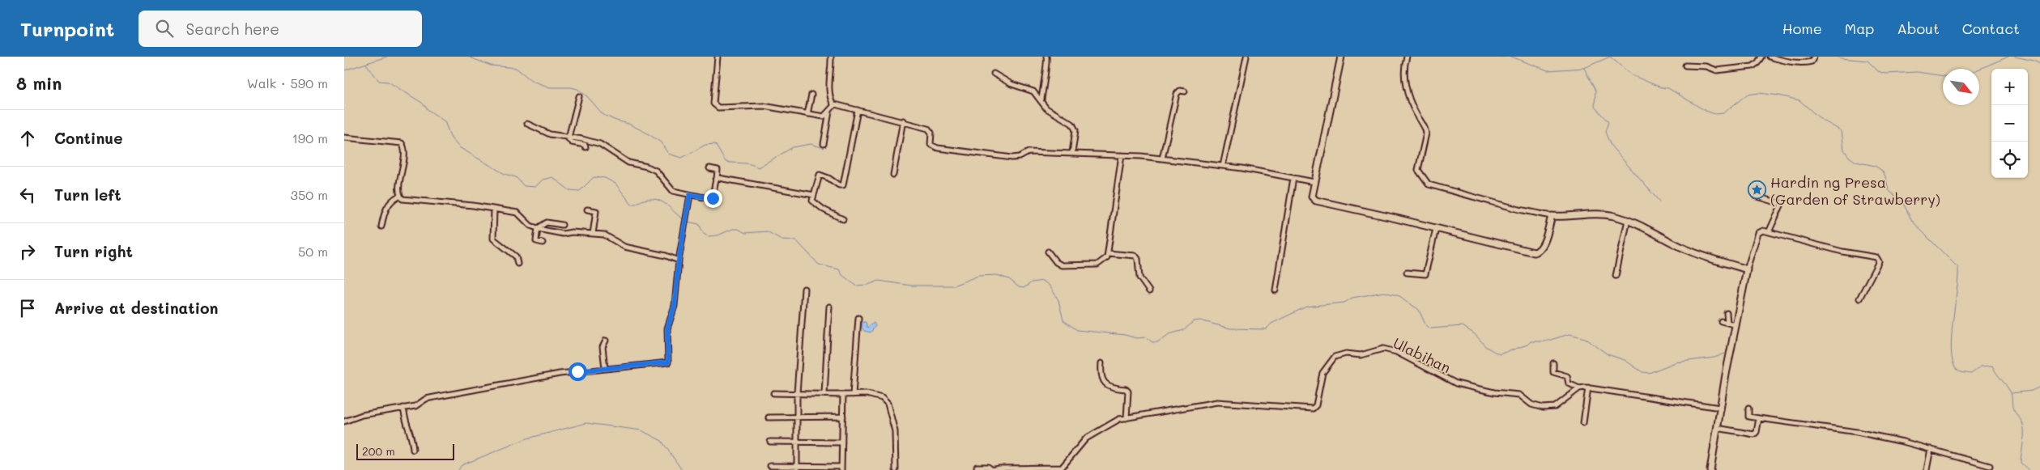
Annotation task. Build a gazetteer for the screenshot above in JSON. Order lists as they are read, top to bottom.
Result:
{
  "streets": {
    "street": ["Ulabihan"]
  },
  "places": {
    "place": ["Hardin ng Presa (Garden of Strawberry)"]
  },
  "scale_bar": "200 m",
  "north": "bottom right",
  "page": {
    "header": "Turnpoint",
    "search": "Search here",
    "nav": [
      "Home",
      "Map",
      "About",
      "Contact"
    ],
    "heading": ["8 min", "Walk · 590 m"],
    "map_buttons": ["+", "−"],
    "list": [
      ["Continue", "190 m"],
      ["Turn left", "350 m"],
      ["Turn right", "50 m"],
      "Arrive at destination"
    ],
    "scale": "200 m"
  }
}
